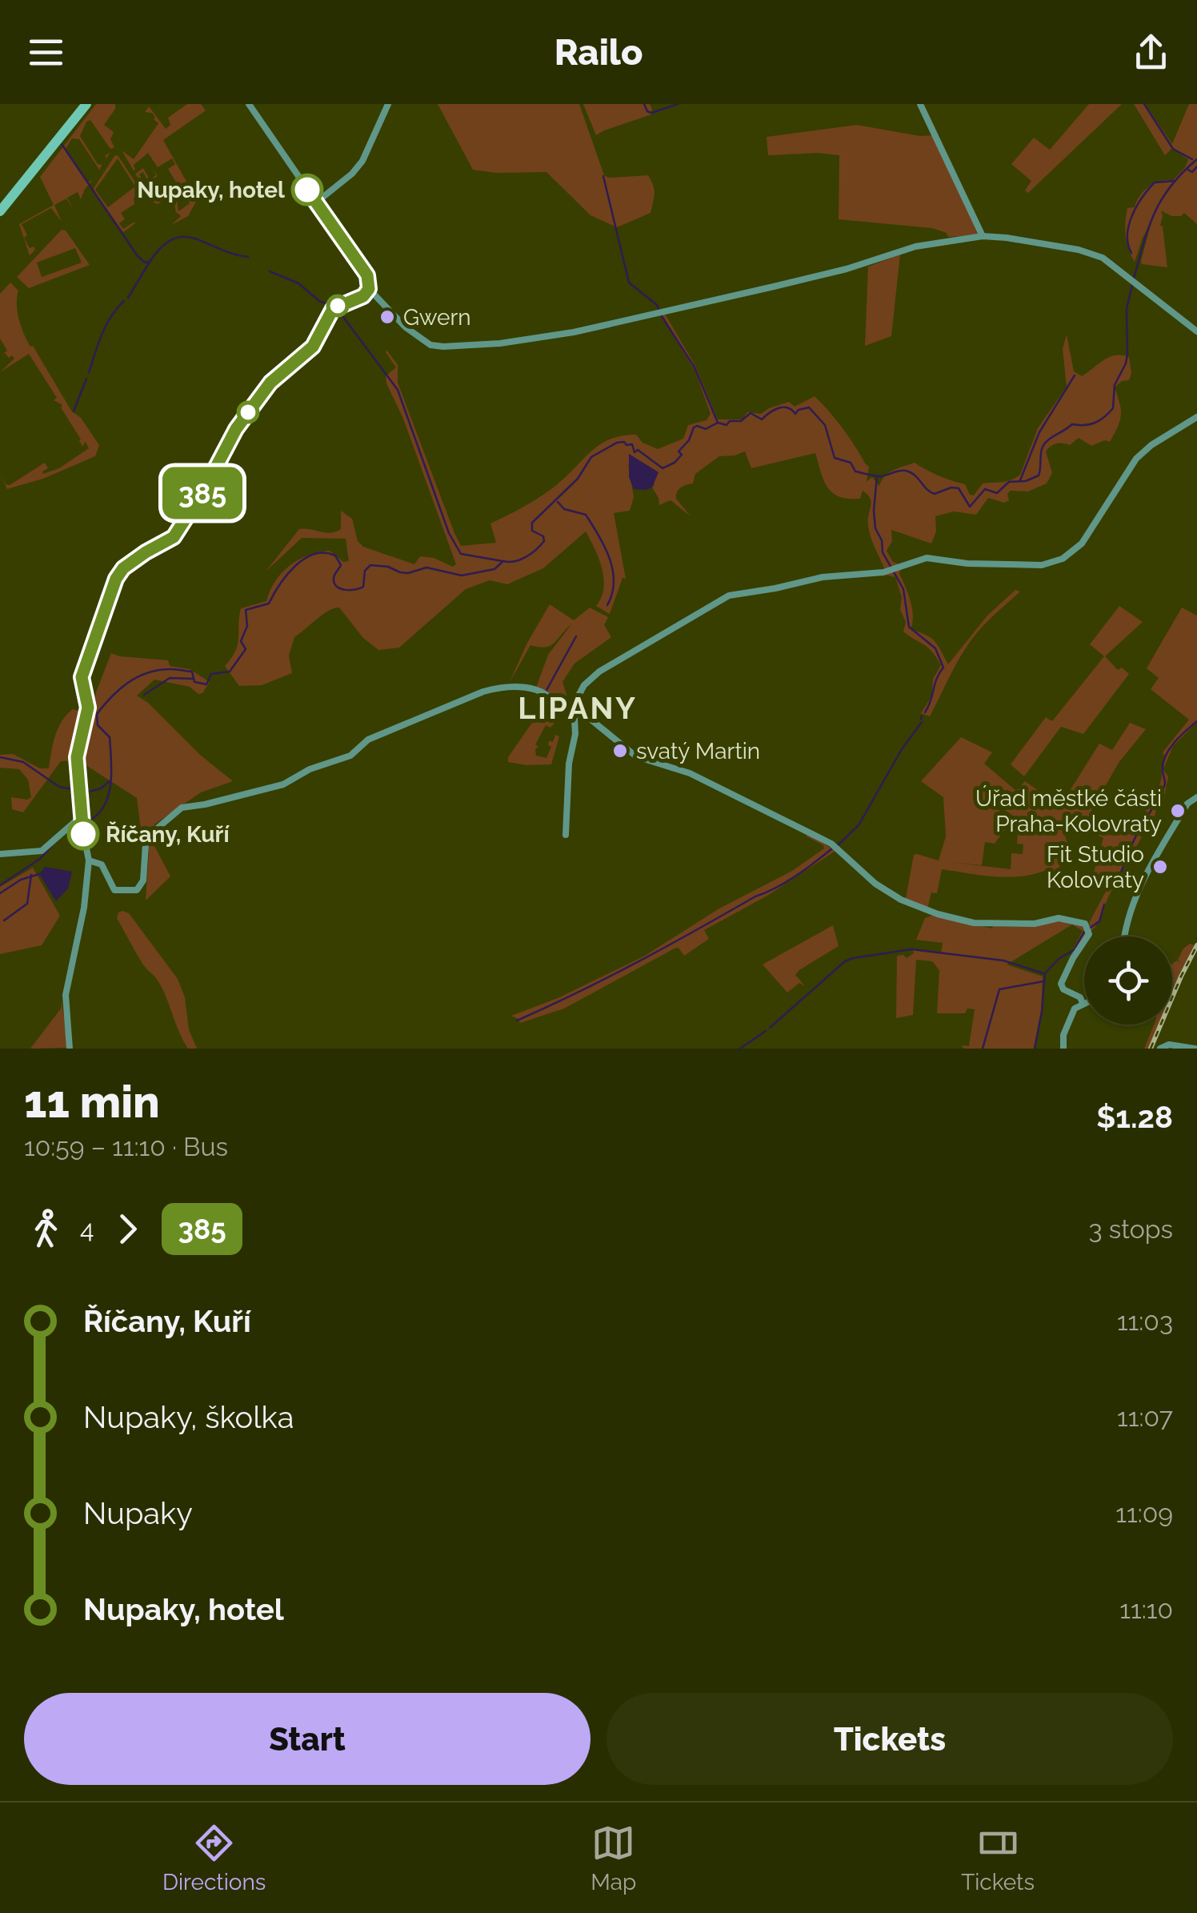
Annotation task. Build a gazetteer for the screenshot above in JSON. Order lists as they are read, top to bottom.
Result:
{
  "districts": ["LIPANY"],
  "places": [
    "Nupaky, hotel",
    "Gwern",
    "svatý Martin",
    "Úřad městké části Praha-Kolovraty",
    "Říčany, Kuří",
    "Fit Studio Kolovraty"
  ],
  "lines": ["bus line 385"],
  "page": {
    "header": "Railo",
    "on_map": "385",
    "heading": ["11 min", "10:59 – 11:10 · Bus", "$1.28"],
    "legs": ["4", "385", "3 stops"],
    "list": [
      {
        "name": "Říčany, Kuří",
        "value": "11:03"
      },
      {
        "name": "Nupaky, školka",
        "value": "11:07"
      },
      {
        "name": "Nupaky",
        "value": "11:09"
      },
      {
        "name": "Nupaky, hotel",
        "value": "11:10"
      }
    ],
    "buttons": ["Start", "Tickets"],
    "tabs": ["Directions", "Map", "Tickets"]
  }
}
